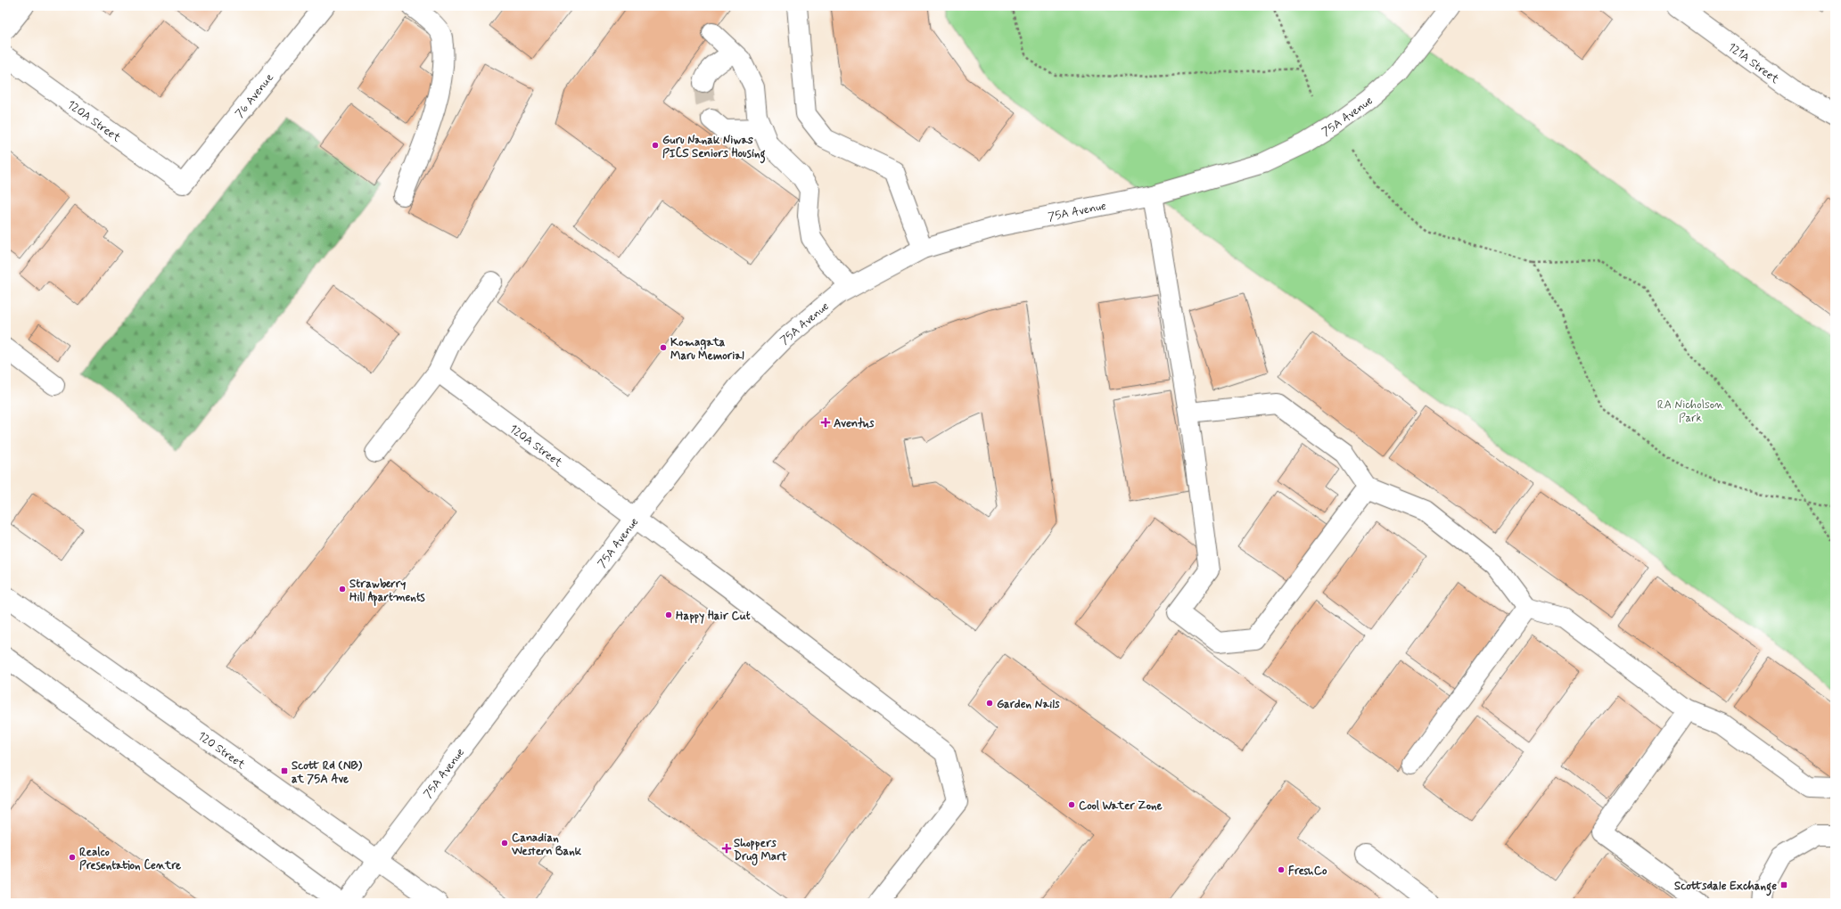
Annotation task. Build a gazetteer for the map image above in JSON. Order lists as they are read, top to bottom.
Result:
{
  "streets": {
    "street": [
      "121A Street",
      "76 Avenue",
      "75A Avenue",
      "120A Street",
      "120 Street"
    ]
  },
  "crossings": [
    ["76 Avenue", "120A Street"],
    ["75A Avenue", "120A Street"],
    ["75A Avenue", "120 Street"]
  ],
  "parks": ["RA Nicholson Park"],
  "places": {
    "other": [
      "Guru Nanak Niwas PICS Seniors Housing",
      "Komagata Maru Memorial",
      "Strawberry Hill Apartments",
      "Happy Hair Cut",
      "Garden Nails",
      "Cool Water Zone",
      "Canadian Western Bank",
      "Realco Presentation Centre",
      "FreshCo"
    ],
    "health": ["Aventus", "Shoppers Drug Mart"],
    "transit": ["Scott Rd (NB) at 75A Ave", "Scottsdale Exchange"]
  }
}
